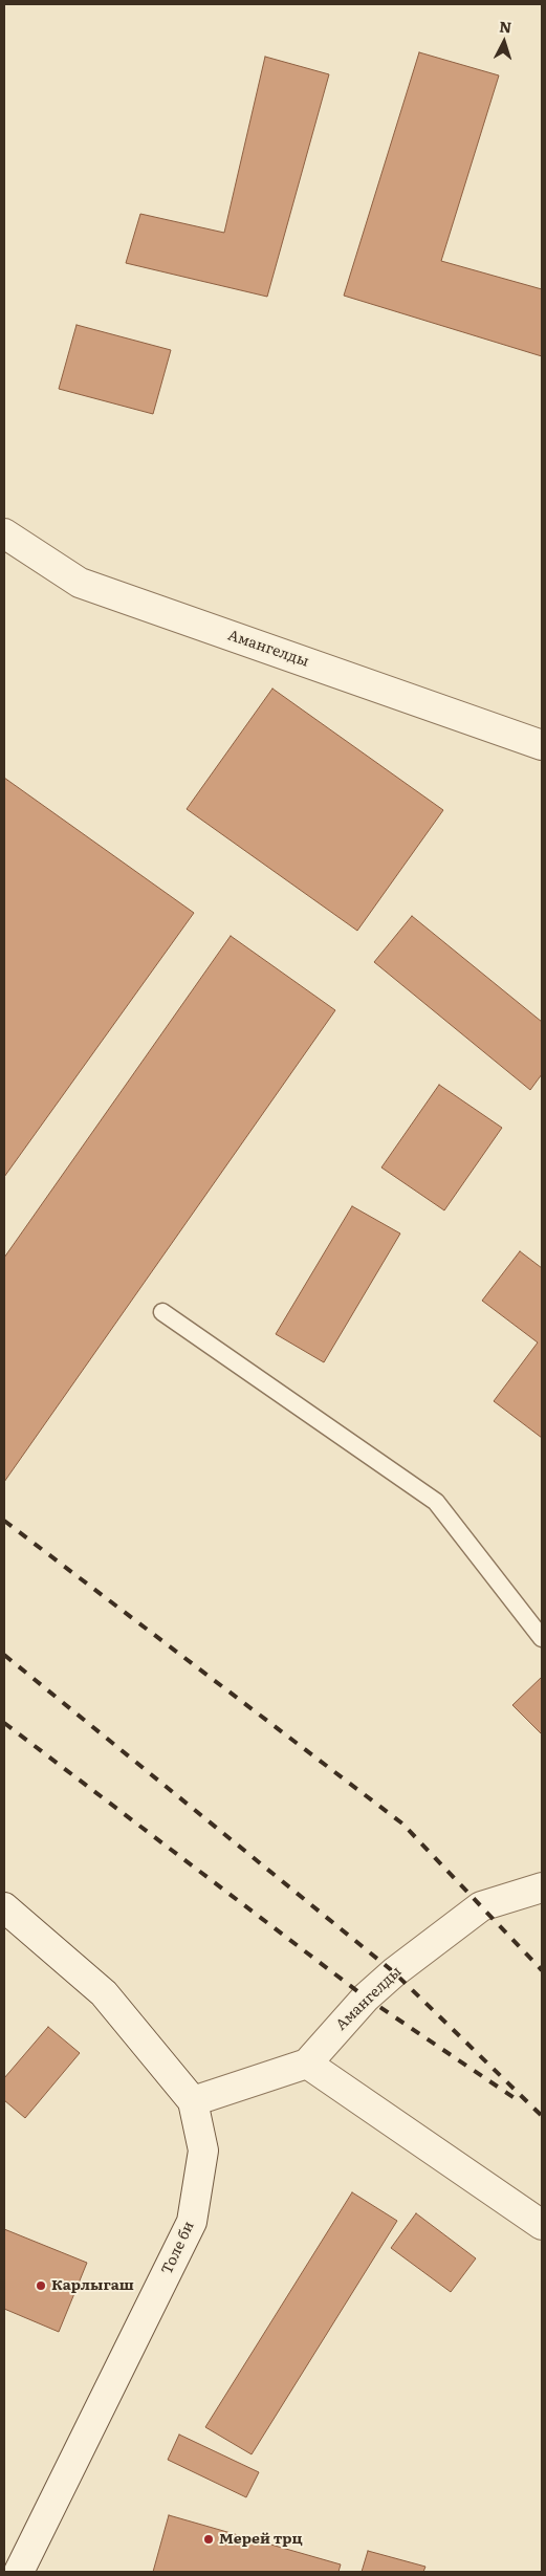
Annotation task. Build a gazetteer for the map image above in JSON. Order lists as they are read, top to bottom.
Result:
{
  "streets": {
    "street": ["Амангелды", "Толе би"]
  },
  "places": ["Карлыгаш", "Мерей трц"],
  "north": "top"
}
